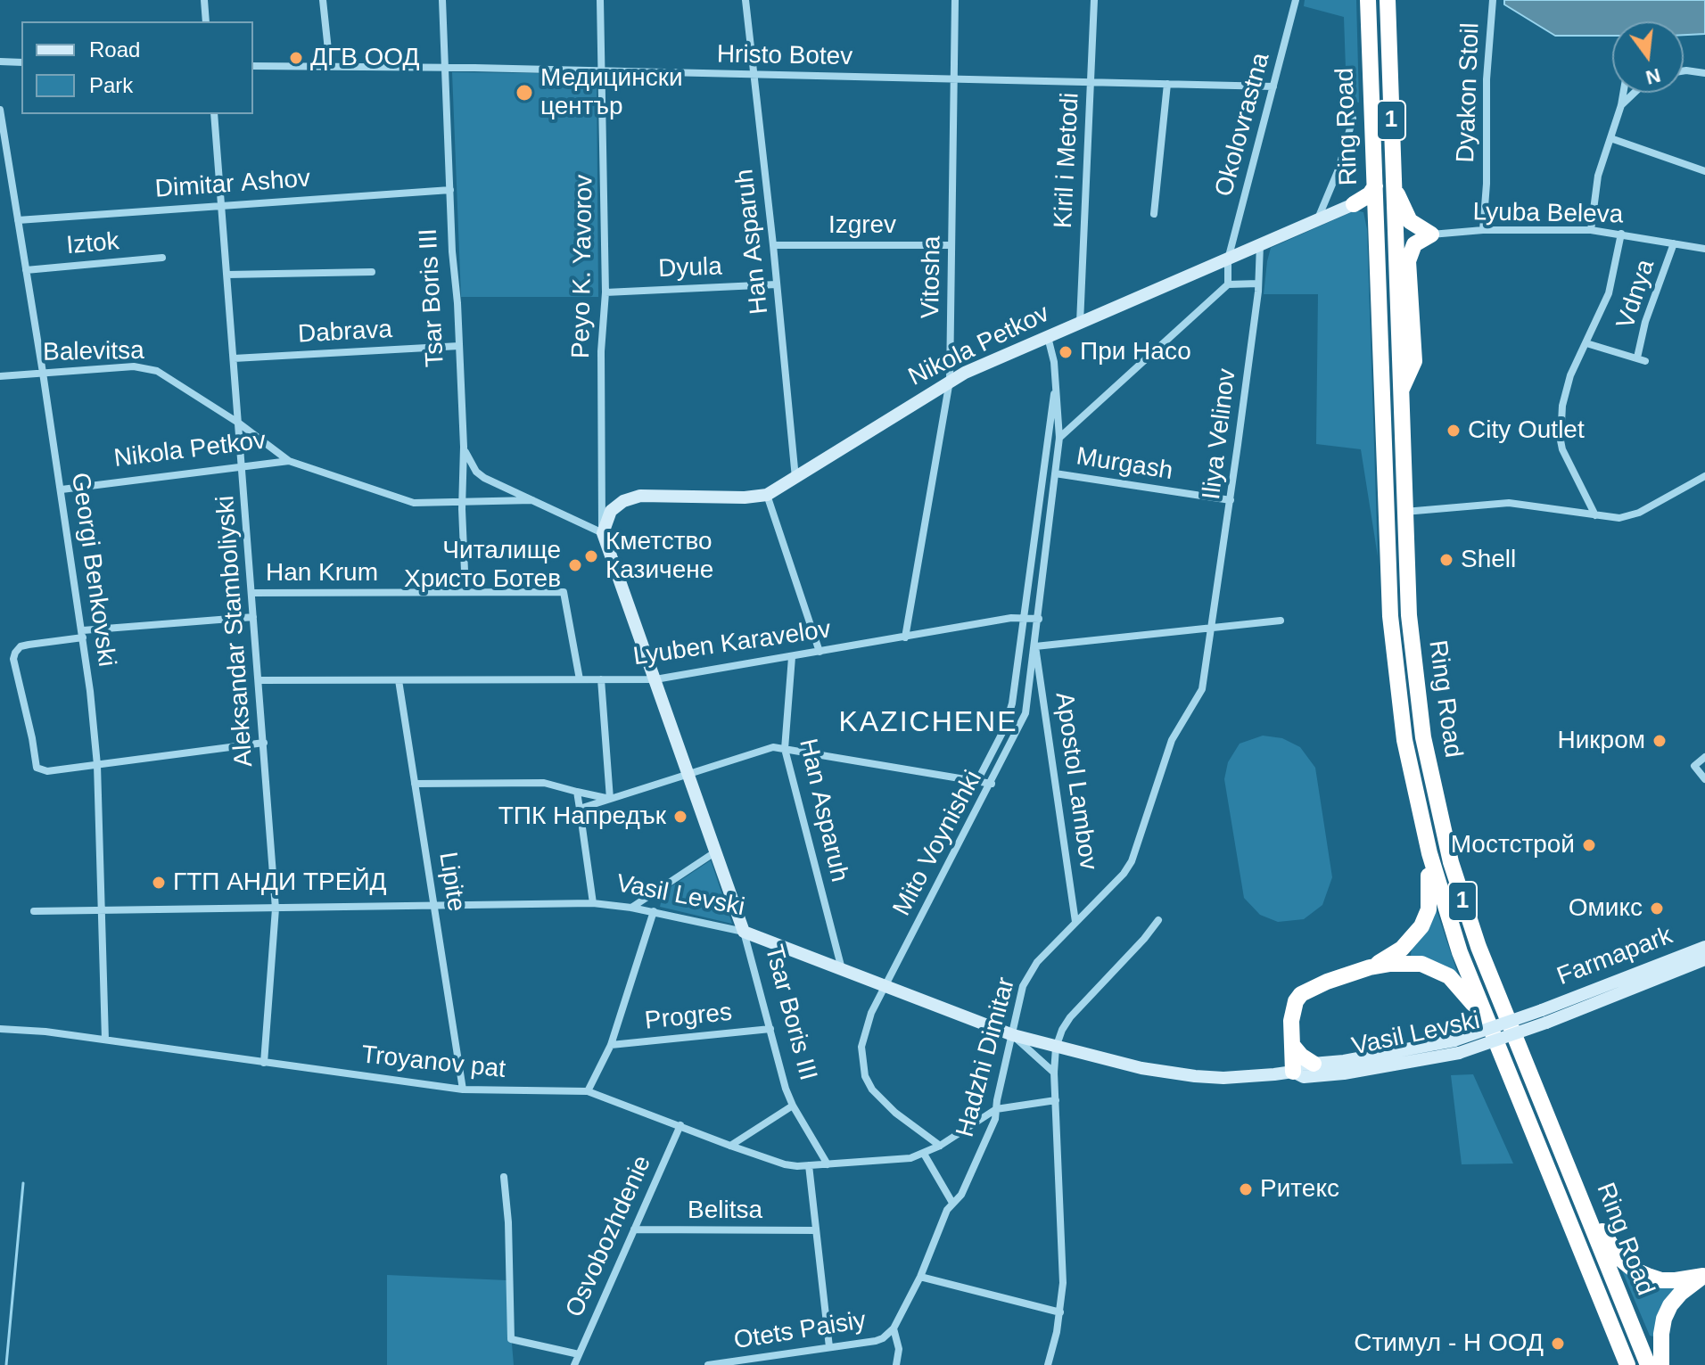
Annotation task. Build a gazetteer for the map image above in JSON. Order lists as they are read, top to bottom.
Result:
{
  "streets": {
    "highway": ["1", "Ring Road"],
    "street": [
      "Hristo Botev",
      "Dyakon Stoil",
      "Okolovrastna",
      "Kiril i Metodi",
      "Dimitar Ashov",
      "Lyuba Beleva",
      "Izgrev",
      "Han Asparuh",
      "Iztok",
      "Peyo K. Yavorov",
      "Dyula",
      "Vitosha",
      "Vdnya",
      "Tsar Boris III",
      "Dabrava",
      "Nikola Petkov",
      "Balevitsa",
      "Iliya Velinov",
      "Murgash",
      "Georgi Benkovski",
      "Han Krum",
      "Aleksandar Stamboliyski",
      "Lyuben Karavelov",
      "Apostol Lambov",
      "Mito Voynishki",
      "Lipite",
      "Vasil Levski",
      "Farmapark",
      "Progres",
      "Hadzhi Dimitar",
      "Troyanov pat",
      "Belitsa",
      "Osvobozhdenie",
      "Otets Paisiy"
    ]
  },
  "crossings": [
    ["Hristo Botev", "Okolovrastna"],
    ["Hristo Botev", "Kiril i Metodi"],
    ["Hristo Botev", "Han Asparuh"],
    ["Hristo Botev", "Peyo K. Yavorov"],
    ["Hristo Botev", "Vitosha"],
    ["Hristo Botev", "Tsar Boris III"],
    ["Dyakon Stoil", "Lyuba Beleva"],
    ["Okolovrastna", "Nikola Petkov"],
    ["Kiril i Metodi", "Nikola Petkov"],
    ["Dimitar Ashov", "Tsar Boris III"],
    ["Dimitar Ashov", "Georgi Benkovski"],
    ["Dimitar Ashov", "Aleksandar Stamboliyski"],
    ["Lyuba Beleva", "Vdnya"],
    ["Izgrev", "Han Asparuh"],
    ["Izgrev", "Vitosha"],
    ["Han Asparuh", "Dyula"],
    ["Han Asparuh", "Nikola Petkov"],
    ["Han Asparuh", "Lyuben Karavelov"],
    ["Han Asparuh", "Vasil Levski"],
    ["Iztok", "Georgi Benkovski"],
    ["Peyo K. Yavorov", "Dyula"],
    ["Peyo K. Yavorov", "Tsar Boris III"],
    ["Peyo K. Yavorov", "Nikola Petkov"],
    ["Vitosha", "Nikola Petkov"],
    ["Vitosha", "Lyuben Karavelov"],
    ["Tsar Boris III", "Dabrava"],
    ["Tsar Boris III", "Nikola Petkov"],
    ["Tsar Boris III", "Han Krum"],
    ["Tsar Boris III", "Lyuben Karavelov"],
    ["Tsar Boris III", "Vasil Levski"],
    ["Tsar Boris III", "Progres"],
    ["Tsar Boris III", "Troyanov pat"],
    ["Dabrava", "Aleksandar Stamboliyski"],
    ["Nikola Petkov", "Balevitsa"],
    ["Nikola Petkov", "Iliya Velinov"],
    ["Nikola Petkov", "Georgi Benkovski"],
    ["Nikola Petkov", "Aleksandar Stamboliyski"],
    ["Nikola Petkov", "Mito Voynishki"],
    ["Balevitsa", "Georgi Benkovski"],
    ["Balevitsa", "Aleksandar Stamboliyski"],
    ["Iliya Velinov", "Murgash"],
    ["Iliya Velinov", "Hadzhi Dimitar"],
    ["Murgash", "Mito Voynishki"],
    ["Georgi Benkovski", "Han Krum"],
    ["Georgi Benkovski", "Vasil Levski"],
    ["Georgi Benkovski", "Troyanov pat"],
    ["Han Krum", "Aleksandar Stamboliyski"],
    ["Han Krum", "Lyuben Karavelov"],
    ["Aleksandar Stamboliyski", "Lyuben Karavelov"],
    ["Aleksandar Stamboliyski", "Vasil Levski"],
    ["Aleksandar Stamboliyski", "Troyanov pat"],
    ["Lyuben Karavelov", "Mito Voynishki"],
    ["Lyuben Karavelov", "Lipite"],
    ["Apostol Lambov", "Mito Voynishki"],
    ["Apostol Lambov", "Hadzhi Dimitar"],
    ["Mito Voynishki", "Vasil Levski"],
    ["Lipite", "Vasil Levski"],
    ["Lipite", "Troyanov pat"],
    ["Vasil Levski", "Farmapark"],
    ["Vasil Levski", "Hadzhi Dimitar"],
    ["Troyanov pat", "Osvobozhdenie"],
    ["Belitsa", "Osvobozhdenie"]
  ],
  "districts": ["KAZICHENE"],
  "places": [
    "ДГВ ООД",
    "Медицински център",
    "При Насо",
    "City Outlet",
    "Кметство Казичене",
    "Shell",
    "Читалище Христо Ботев",
    "Никром",
    "ТПК Напредък",
    "Мостстрой",
    "ГТП АНДИ ТРЕЙД",
    "Омикс",
    "Ритекс",
    "Стимул - Н ООД"
  ],
  "legend": ["Road", "Park"],
  "north": "bottom"
}
